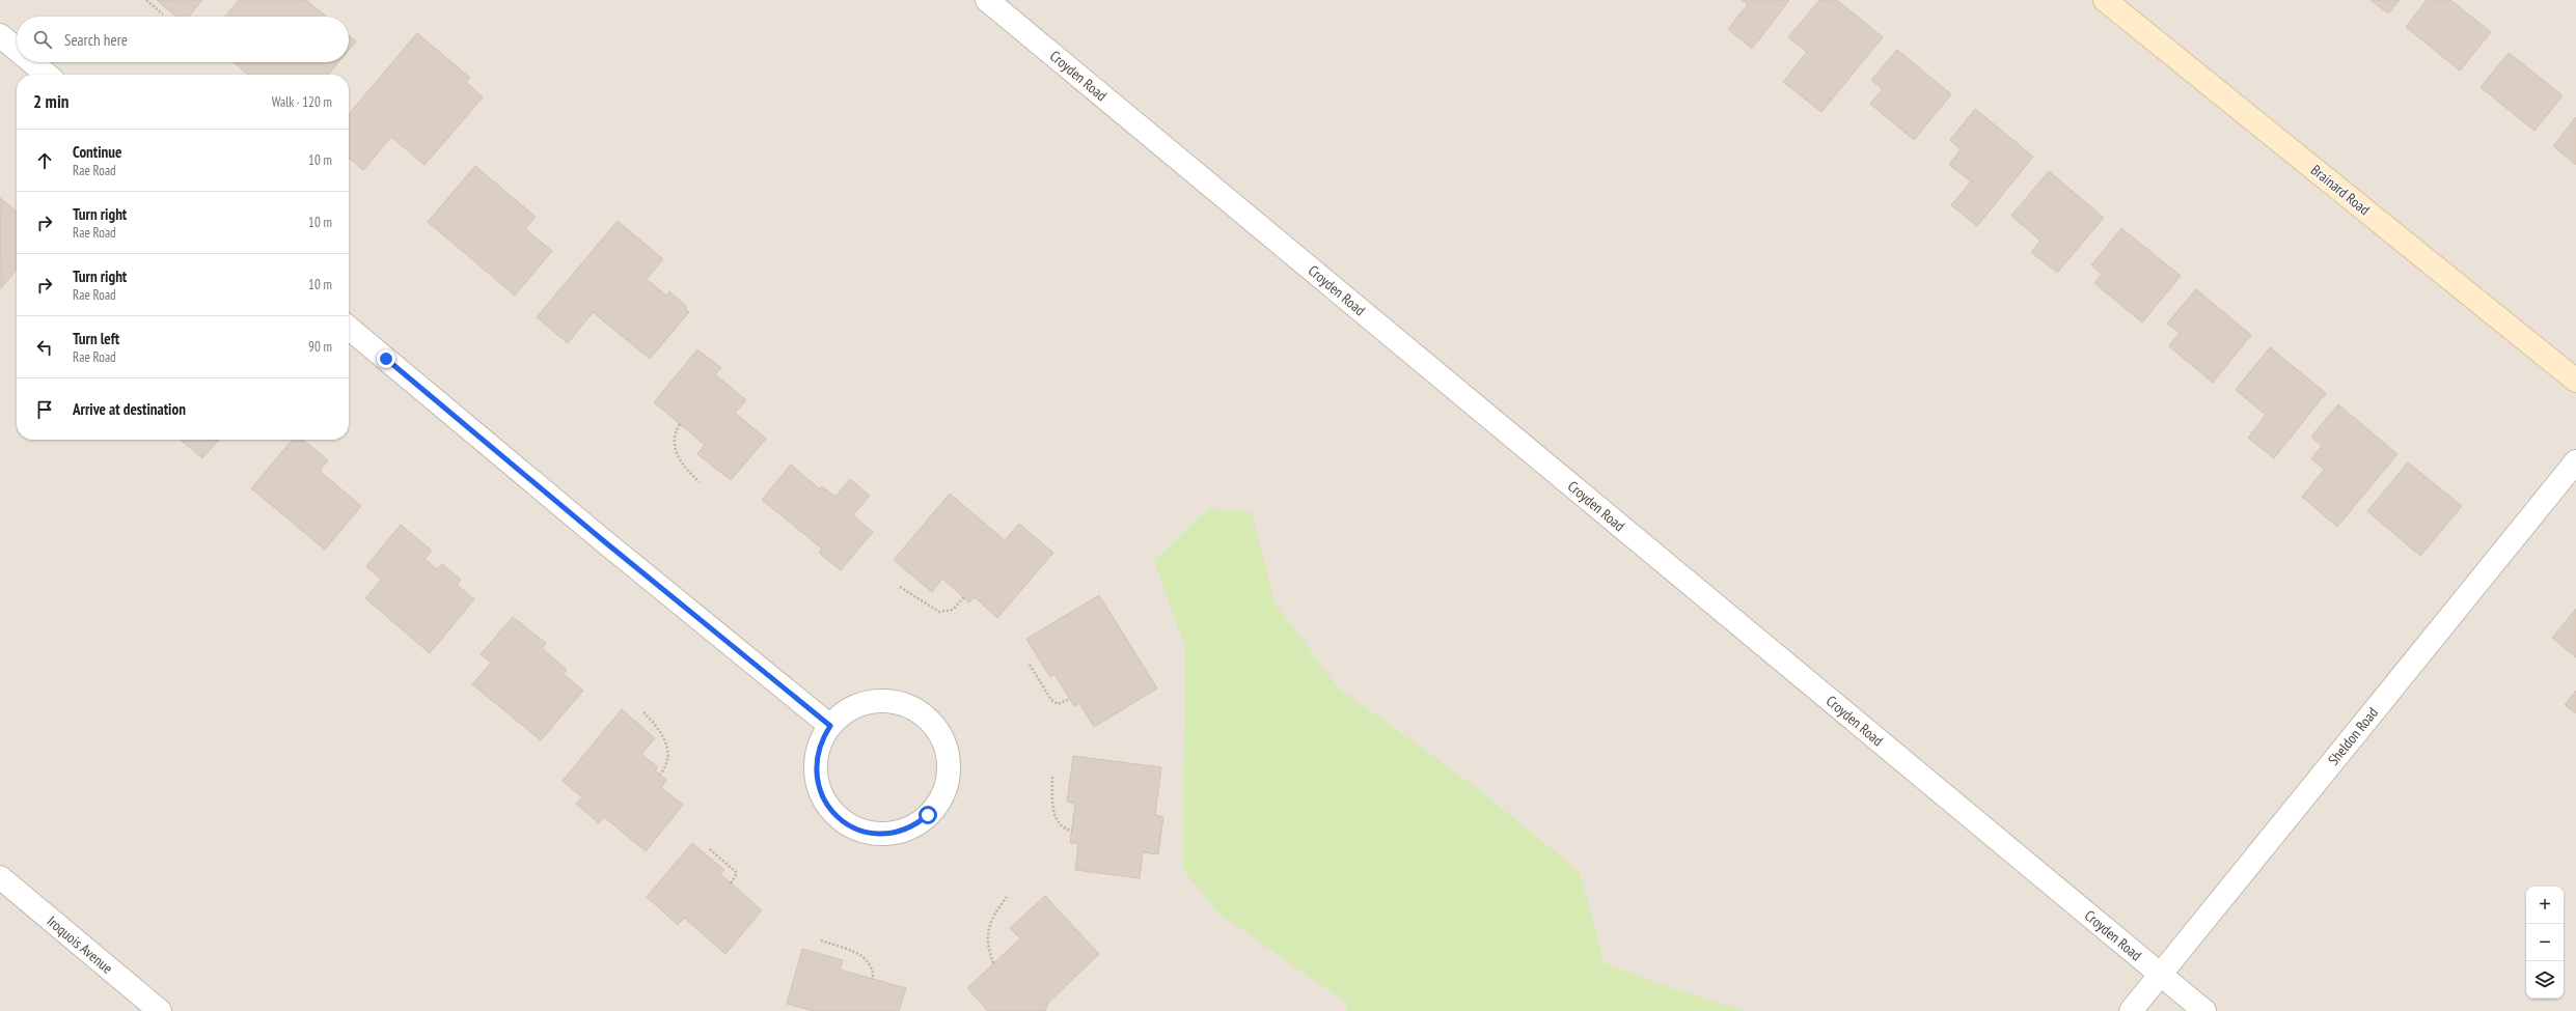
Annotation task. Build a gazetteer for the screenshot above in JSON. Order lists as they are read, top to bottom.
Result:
{
  "streets": {
    "street": [
      "Croyden Road",
      "Brainard Road",
      "Sheldon Road",
      "Iroquois Avenue"
    ]
  },
  "crossings": [
    ["Croyden Road", "Sheldon Road"]
  ],
  "page": {
    "search": "Search here",
    "heading": ["2 min", "Walk · 120 m"],
    "list": [
      ["Continue", "Rae Road", "10 m"],
      ["Turn right", "Rae Road", "10 m"],
      ["Turn right", "Rae Road", "10 m"],
      ["Turn left", "Rae Road", "90 m"],
      "Arrive at destination"
    ],
    "map_buttons": ["+", "−"]
  }
}
